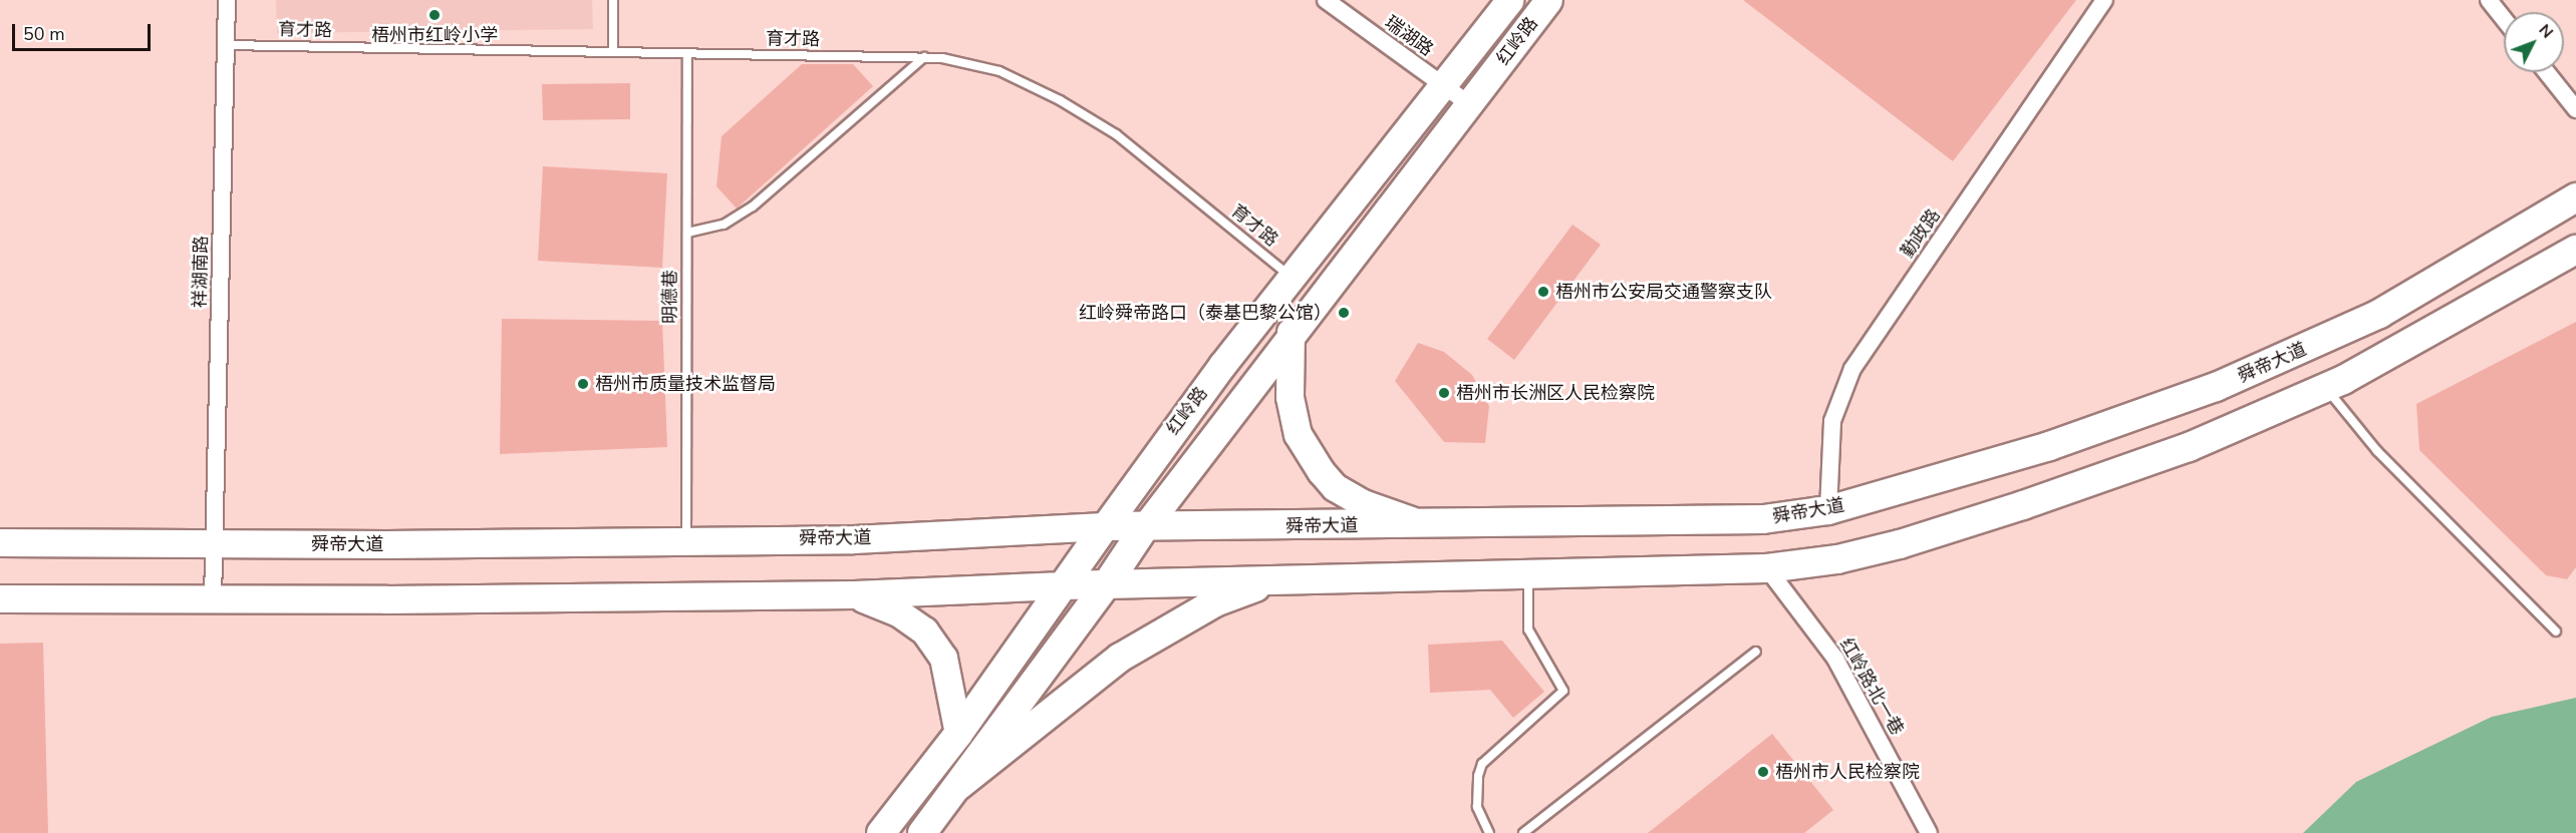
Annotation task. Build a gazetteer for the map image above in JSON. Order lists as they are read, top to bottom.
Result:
{
  "streets": {
    "highway": ["红岭路", "舜帝大道"],
    "street": [
      "瑞湖路",
      "勤政路",
      "祥湖南路",
      "红岭路北一巷"
    ],
    "lane": ["育才路", "明德巷"]
  },
  "crossings": [
    ["育才路", "红岭路"],
    ["育才路", "祥湖南路"],
    ["育才路", "明德巷"],
    ["瑞湖路", "红岭路"],
    ["红岭路", "舜帝大道"],
    ["勤政路", "舜帝大道"],
    ["祥湖南路", "舜帝大道"],
    ["明德巷", "舜帝大道"]
  ],
  "places": [
    "梧州市红岭小学",
    "梧州市公安局交通警察支队",
    "红岭舜帝路口（泰基巴黎公馆）",
    "梧州市质量技术监督局",
    "梧州市长洲区人民检察院",
    "梧州市人民检察院"
  ],
  "scale_bar": "50 m",
  "north": "top right"
}
